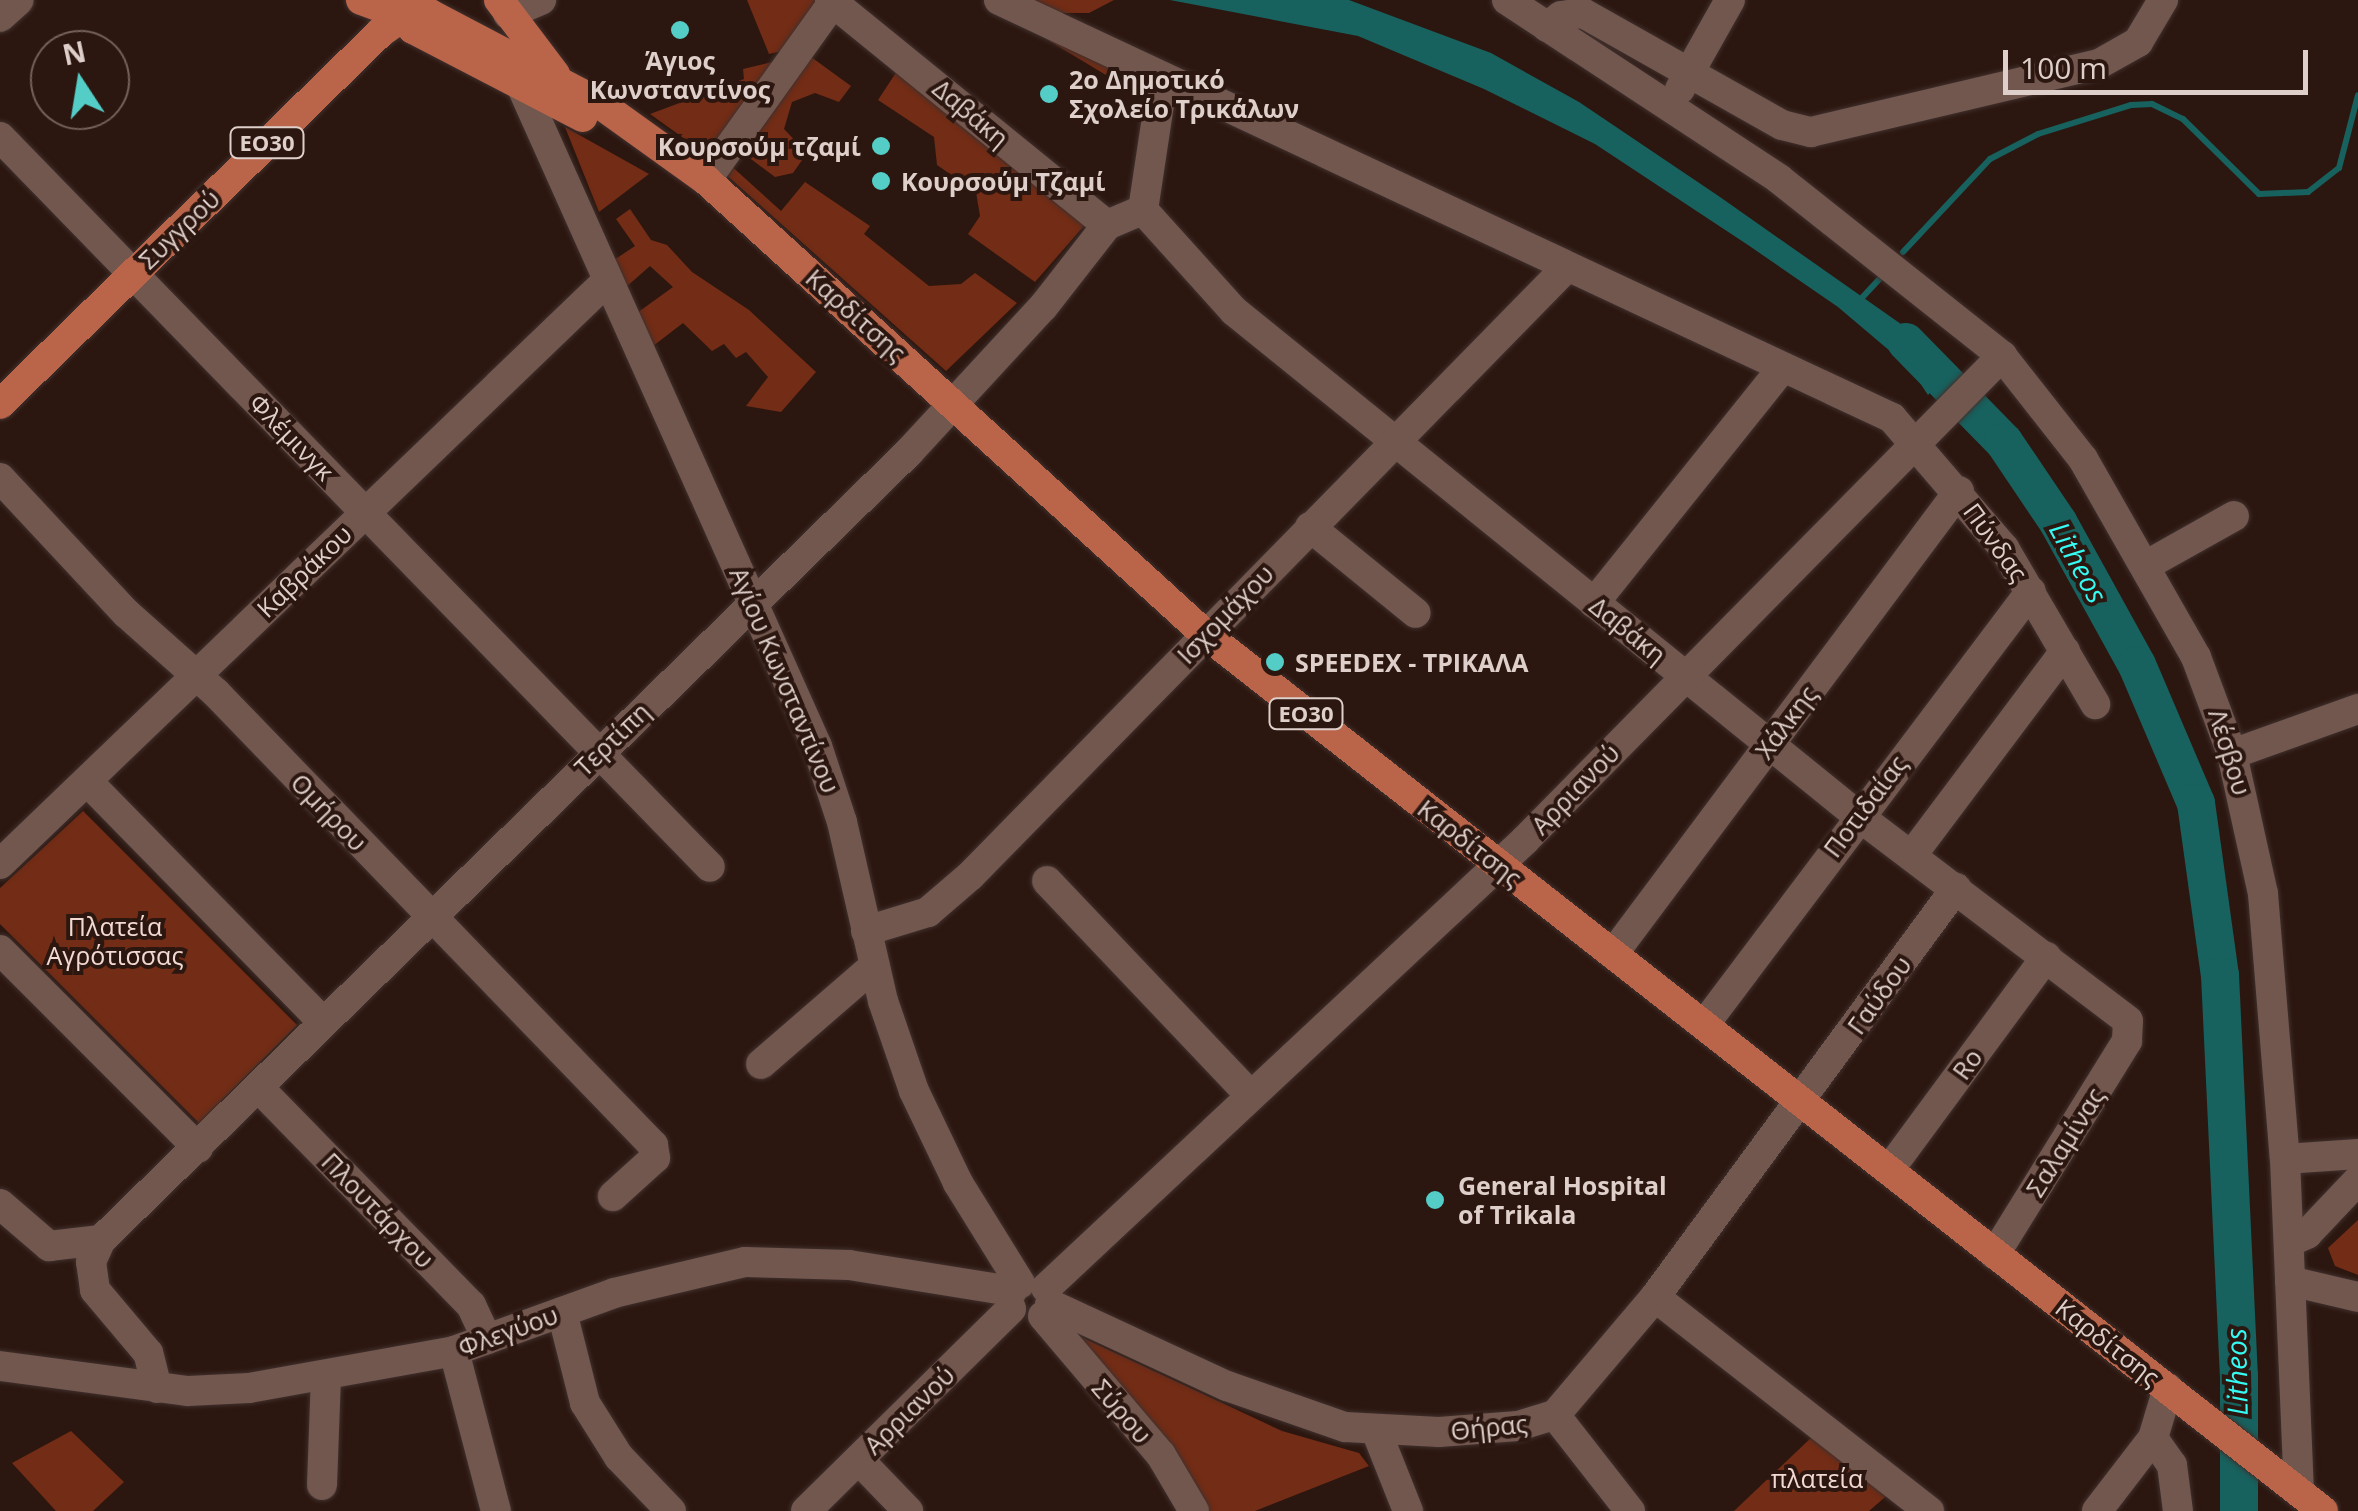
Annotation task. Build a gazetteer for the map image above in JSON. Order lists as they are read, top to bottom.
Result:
{
  "streets": {
    "main road": ["ΕΟ30", "Συγγρού", "Καρδίτσης"],
    "street": [
      "Δαβάκη",
      "Φλέμινγκ",
      "Πύνδας",
      "Καβράκου",
      "Ισχομάχου",
      "Αγίου Κωνσταντίνου",
      "Χάλκης",
      "Τερτίπη",
      "Λέσβου",
      "Αρριανού",
      "Ποτιδαίας",
      "Ομήρου",
      "Γαύδου",
      "Ro",
      "Σαλαμίνας",
      "Πλουτάρχου",
      "Φλεγύου",
      "Σύρου",
      "Θήρας"
    ]
  },
  "crossings": [
    ["Δαβάκη", "Ισχομάχου"],
    ["Δαβάκη", "Χάλκης"],
    ["Δαβάκη", "Τερτίπη"],
    ["Δαβάκη", "Αρριανού"],
    ["Δαβάκη", "Ποτιδαίας"],
    ["Δαβάκη", "Γαύδου"],
    ["Δαβάκη", "Ro"],
    ["Δαβάκη", "Σαλαμίνας"],
    ["ΕΟ30", "Συγγρού"],
    ["ΕΟ30", "Καρδίτσης"],
    ["ΕΟ30", "Αγίου Κωνσταντίνου"],
    ["Συγγρού", "Φλέμινγκ"],
    ["Καρδίτσης", "Ισχομάχου"],
    ["Καρδίτσης", "Χάλκης"],
    ["Καρδίτσης", "Τερτίπη"],
    ["Καρδίτσης", "Λέσβου"],
    ["Καρδίτσης", "Αρριανού"],
    ["Καρδίτσης", "Ποτιδαίας"],
    ["Καρδίτσης", "Γαύδου"],
    ["Καρδίτσης", "Ro"],
    ["Καρδίτσης", "Σαλαμίνας"],
    ["Καρδίτσης", "Θήρας"],
    ["Φλέμινγκ", "Καβράκου"],
    ["Φλέμινγκ", "Τερτίπη"],
    ["Πύνδας", "Ισχομάχου"],
    ["Πύνδας", "Χάλκης"],
    ["Πύνδας", "Αρριανού"],
    ["Πύνδας", "Ποτιδαίας"],
    ["Καβράκου", "Αγίου Κωνσταντίνου"],
    ["Καβράκου", "Ομήρου"],
    ["Ισχομάχου", "Αγίου Κωνσταντίνου"],
    ["Αγίου Κωνσταντίνου", "Τερτίπη"],
    ["Αγίου Κωνσταντίνου", "Αρριανού"],
    ["Αγίου Κωνσταντίνου", "Φλεγύου"],
    ["Αγίου Κωνσταντίνου", "Σύρου"],
    ["Αγίου Κωνσταντίνου", "Θήρας"],
    ["Τερτίπη", "Ομήρου"],
    ["Τερτίπη", "Πλουτάρχου"],
    ["Λέσβου", "Αρριανού"],
    ["Αρριανού", "Φλεγύου"],
    ["Αρριανού", "Σύρου"],
    ["Αρριανού", "Θήρας"],
    ["Γαύδου", "Θήρας"],
    ["Πλουτάρχου", "Φλεγύου"],
    ["Φλεγύου", "Σύρου"],
    ["Φλεγύου", "Θήρας"],
    ["Σύρου", "Θήρας"]
  ],
  "water": ["Litheos"],
  "parks": ["Πλατεία Αγρότισσας", "πλατεία"],
  "places": [
    "Άγιος Κωνσταντίνος",
    "2ο Δημοτικό Σχολείο Τρικάλων",
    "Κουρσούμ τζαμί",
    "Κουρσούμ Τζαμί",
    "SPEEDEX - ΤΡΙΚΑΛΑ",
    "General Hospital of Trikala"
  ],
  "scale_bar": "100 m",
  "north": "top"
}
